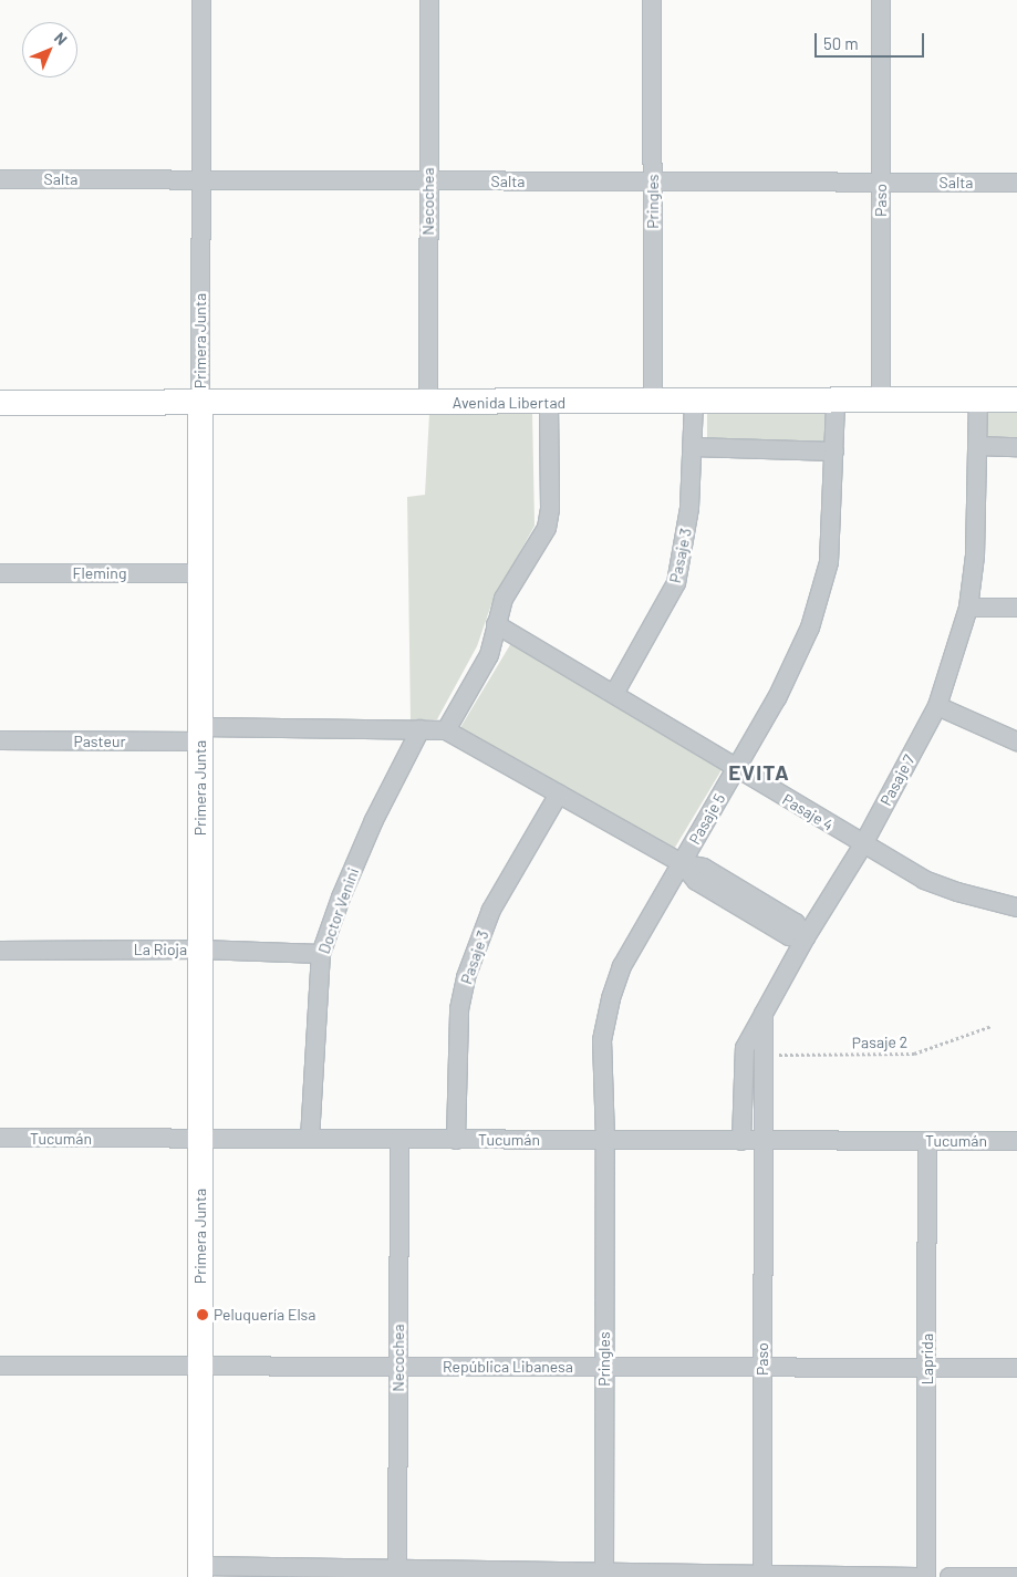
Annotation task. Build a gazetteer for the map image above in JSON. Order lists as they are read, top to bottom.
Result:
{
  "streets": {
    "main road": ["Primera Junta", "Avenida Libertad"],
    "street": [
      "Salta",
      "Paso",
      "Necochea",
      "Pringles",
      "Pasaje 3",
      "Fleming",
      "Pasteur",
      "Pasaje 7",
      "Pasaje 4",
      "Pasaje 5",
      "Doctor Venini",
      "La Rioja",
      "Tucumán",
      "Laprida",
      "República Libanesa"
    ],
    "path": ["Pasaje 2"]
  },
  "crossings": [
    ["Salta", "Paso"],
    ["Salta", "Necochea"],
    ["Salta", "Pringles"],
    ["Salta", "Primera Junta"],
    ["Paso", "Avenida Libertad"],
    ["Paso", "Pasaje 7"],
    ["Paso", "Tucumán"],
    ["Paso", "República Libanesa"],
    ["Necochea", "Avenida Libertad"],
    ["Necochea", "Tucumán"],
    ["Necochea", "República Libanesa"],
    ["Pringles", "Avenida Libertad"],
    ["Pringles", "Pasaje 5"],
    ["Pringles", "Tucumán"],
    ["Pringles", "República Libanesa"],
    ["Primera Junta", "Avenida Libertad"],
    ["Primera Junta", "Fleming"],
    ["Primera Junta", "Pasteur"],
    ["Primera Junta", "La Rioja"],
    ["Primera Junta", "Tucumán"],
    ["Primera Junta", "República Libanesa"],
    ["Avenida Libertad", "Pasaje 3"],
    ["Avenida Libertad", "Pasaje 7"],
    ["Avenida Libertad", "Pasaje 5"],
    ["Pasaje 3", "Pasaje 4"],
    ["Pasaje 3", "Tucumán"],
    ["Pasteur", "Doctor Venini"],
    ["Pasaje 7", "Pasaje 4"],
    ["Pasaje 7", "Pasaje 2"],
    ["Pasaje 7", "Tucumán"],
    ["Pasaje 4", "Pasaje 5"],
    ["Pasaje 5", "Tucumán"],
    ["Doctor Venini", "La Rioja"],
    ["Doctor Venini", "Tucumán"],
    ["Tucumán", "Laprida"],
    ["Laprida", "República Libanesa"]
  ],
  "districts": ["EVITA"],
  "places": ["Peluquería Elsa"],
  "scale_bar": "50 m",
  "north": "top right"
}
